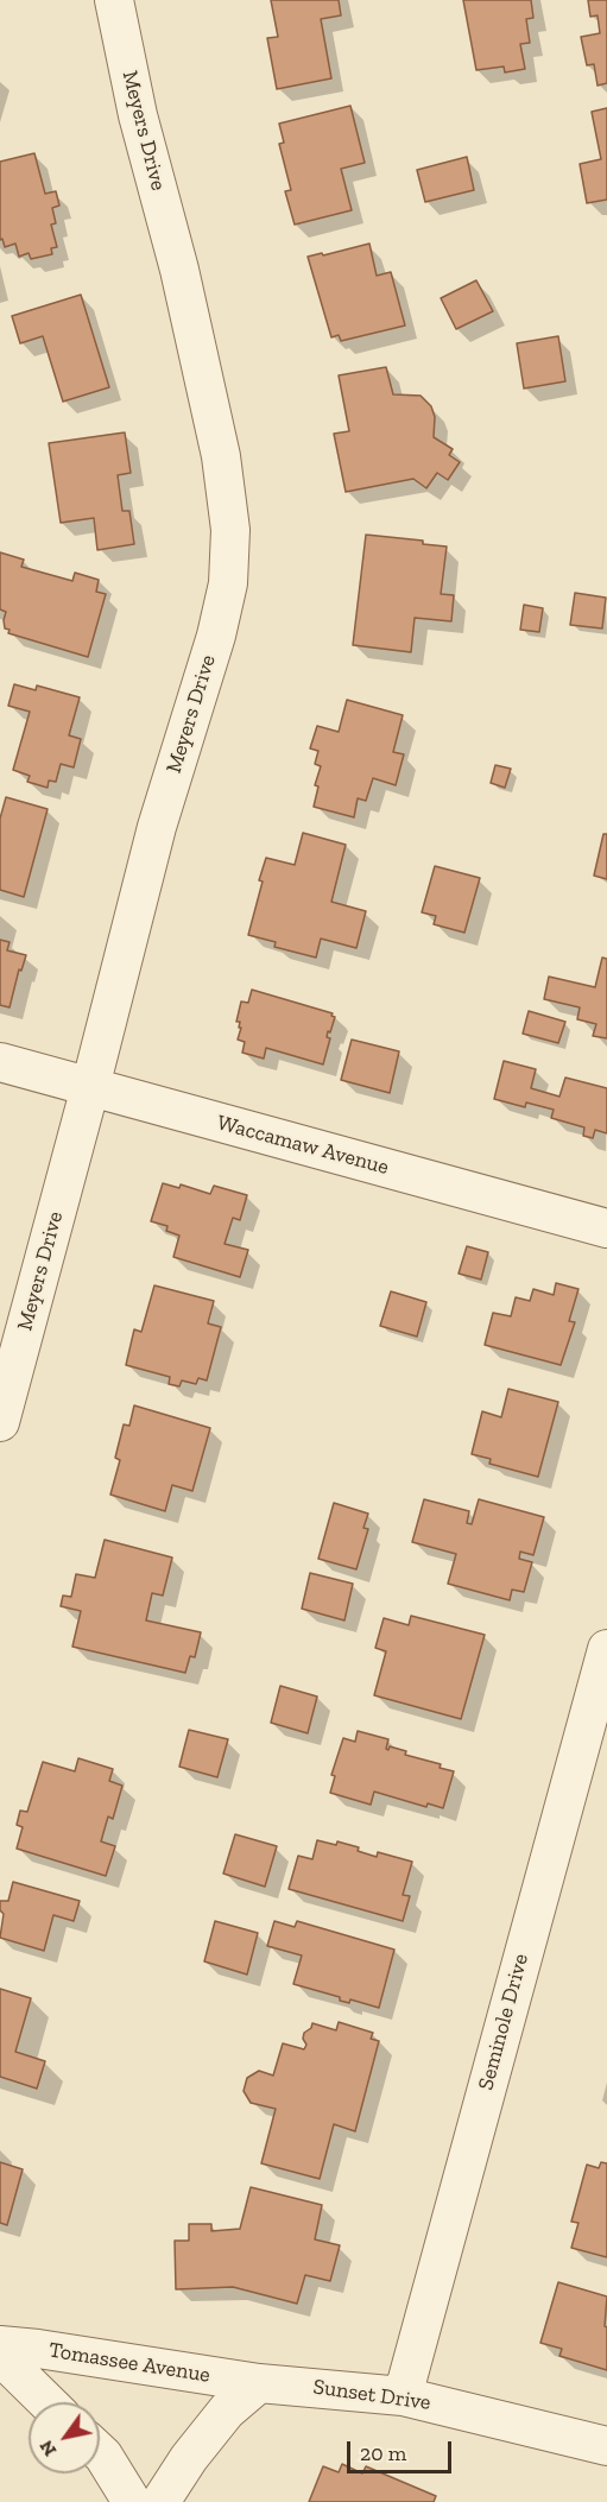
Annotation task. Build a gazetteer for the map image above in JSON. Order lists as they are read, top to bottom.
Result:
{
  "streets": {
    "street": [
      "Meyers Drive",
      "Waccamaw Avenue",
      "Seminole Drive",
      "Tomassee Avenue",
      "Sunset Drive"
    ]
  },
  "crossings": [
    ["Meyers Drive", "Waccamaw Avenue"],
    ["Seminole Drive", "Sunset Drive"],
    ["Tomassee Avenue", "Sunset Drive"]
  ],
  "scale_bar": "20 m",
  "north": "bottom left"
}
